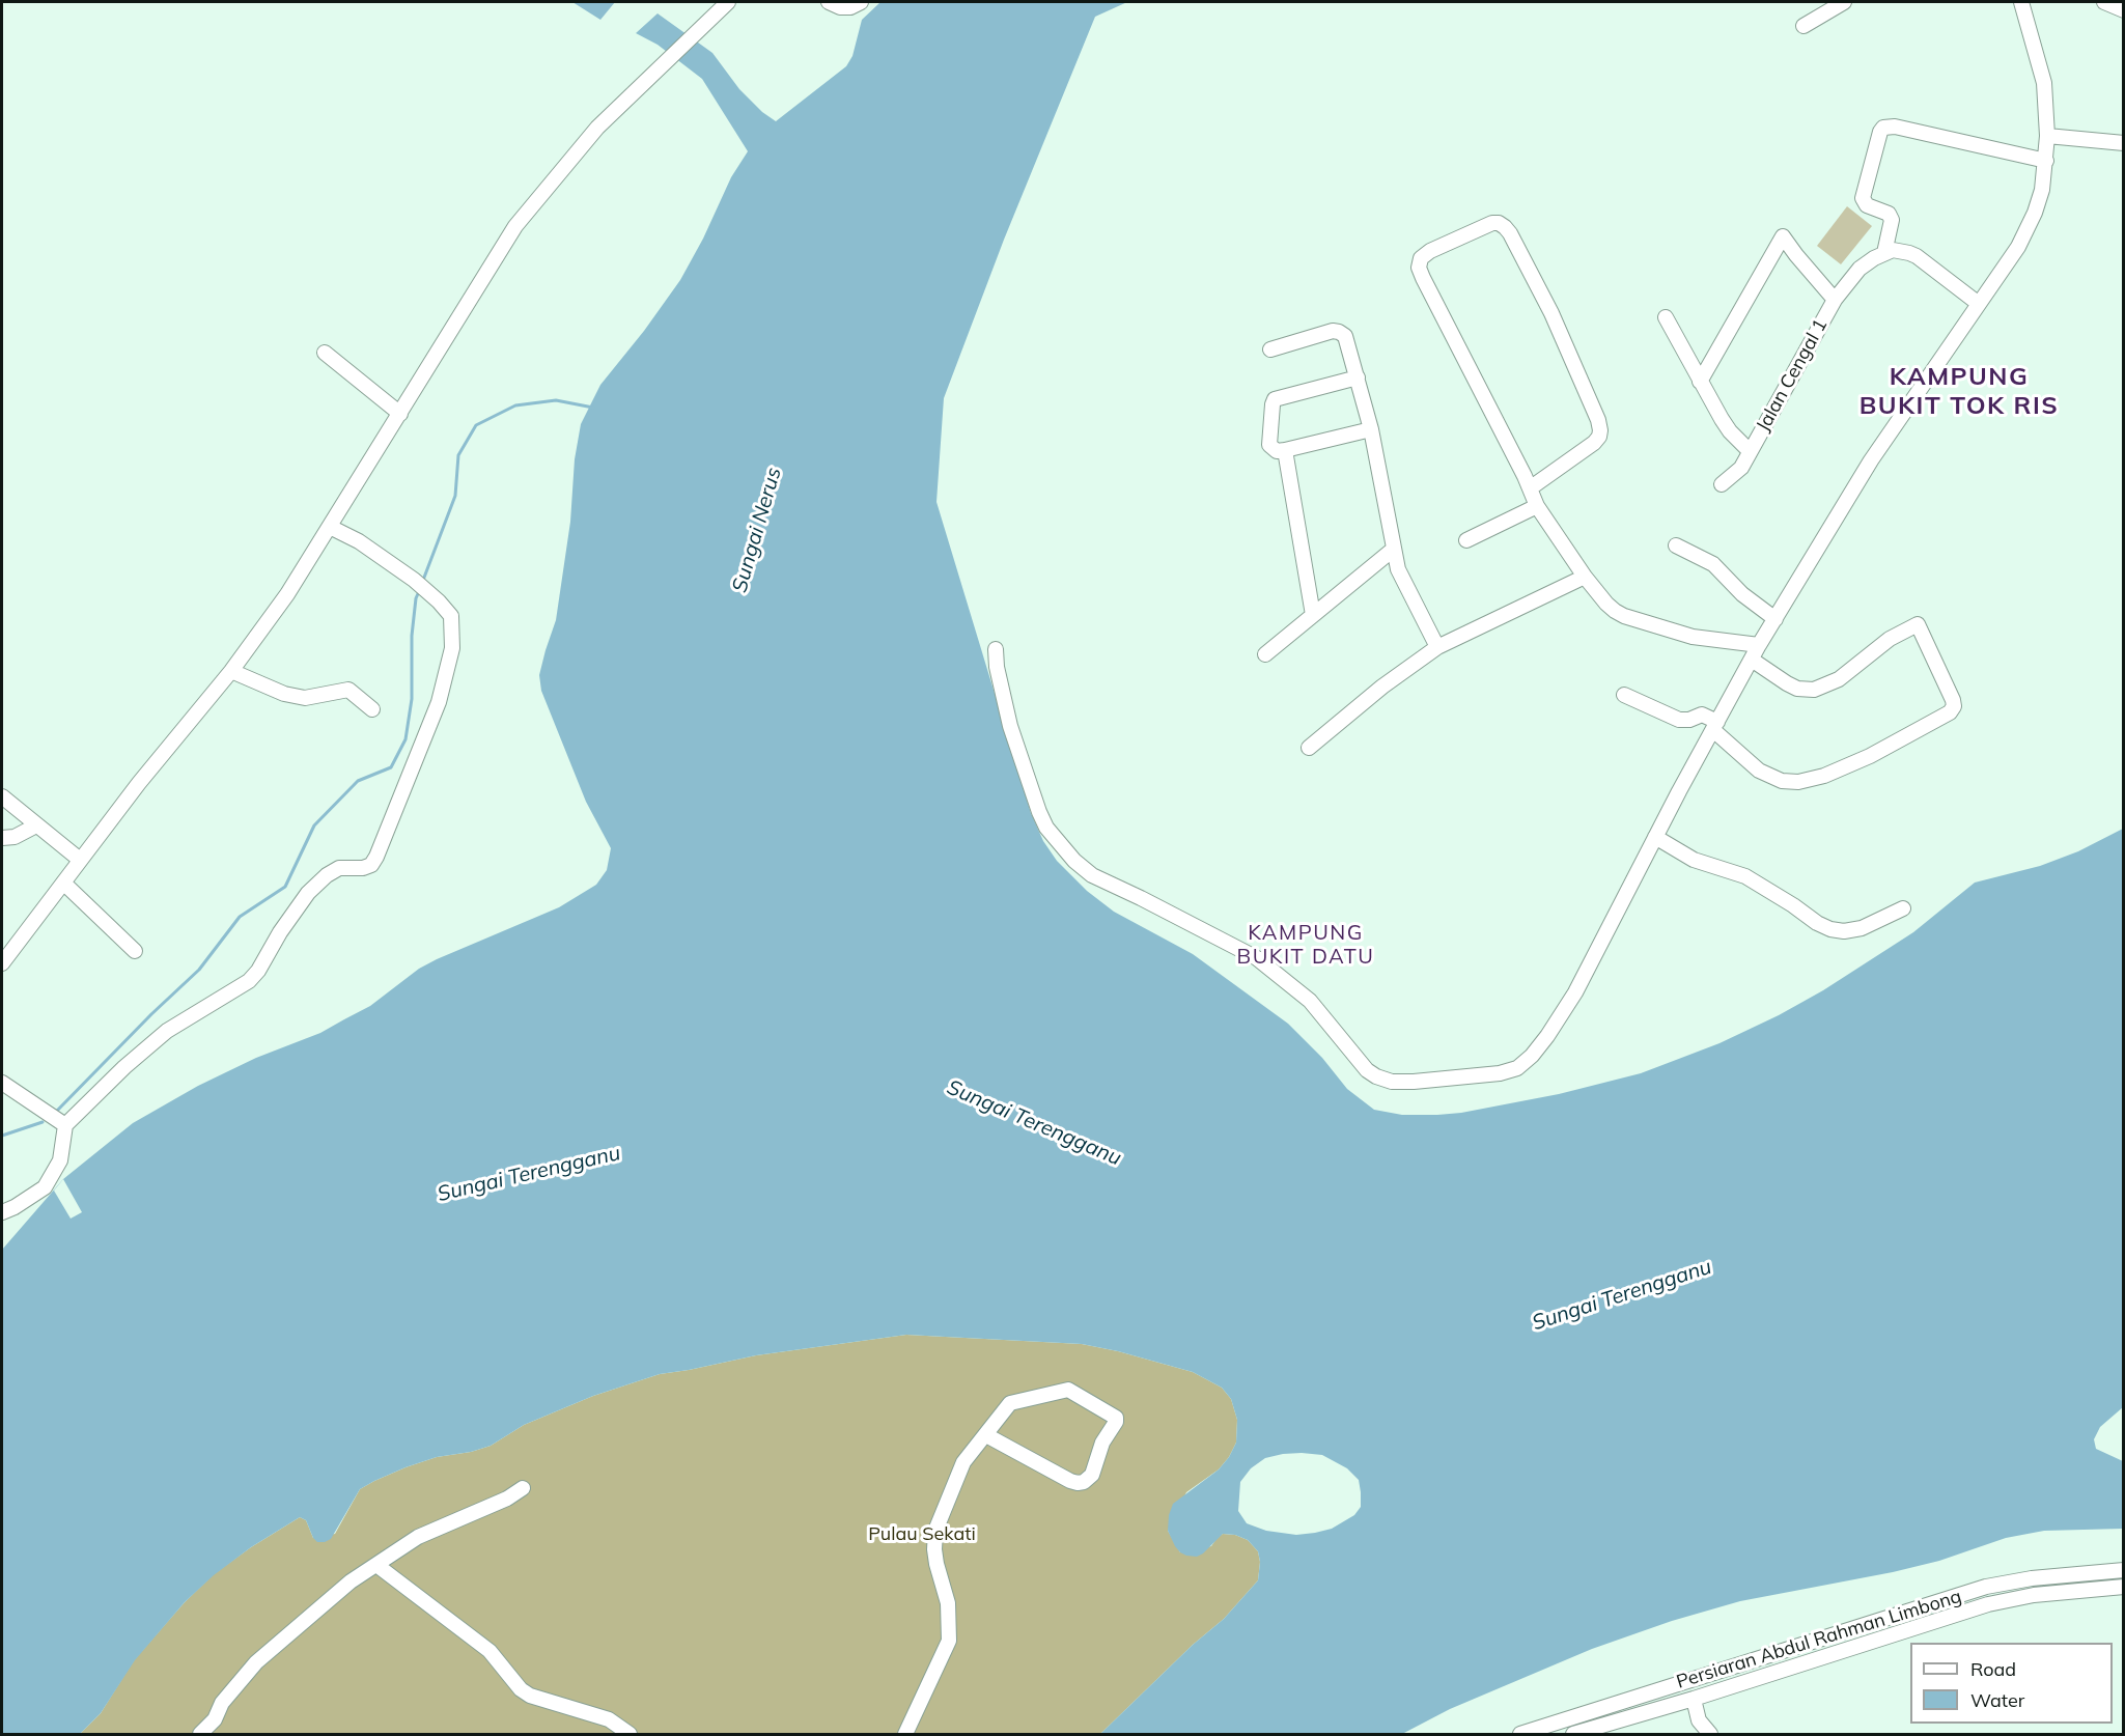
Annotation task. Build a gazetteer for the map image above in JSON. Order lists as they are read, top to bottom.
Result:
{
  "streets": {
    "street": ["Jalan Cengal 1", "Persiaran Abdul Rahman Limbong"]
  },
  "districts": ["KAMPUNG BUKIT TOK RIS", "KAMPUNG BUKIT DATU"],
  "water": ["Sungai Nerus", "Sungai Terengganu"],
  "parks": ["Pulau Sekati"],
  "legend": ["Road", "Water"]
}
